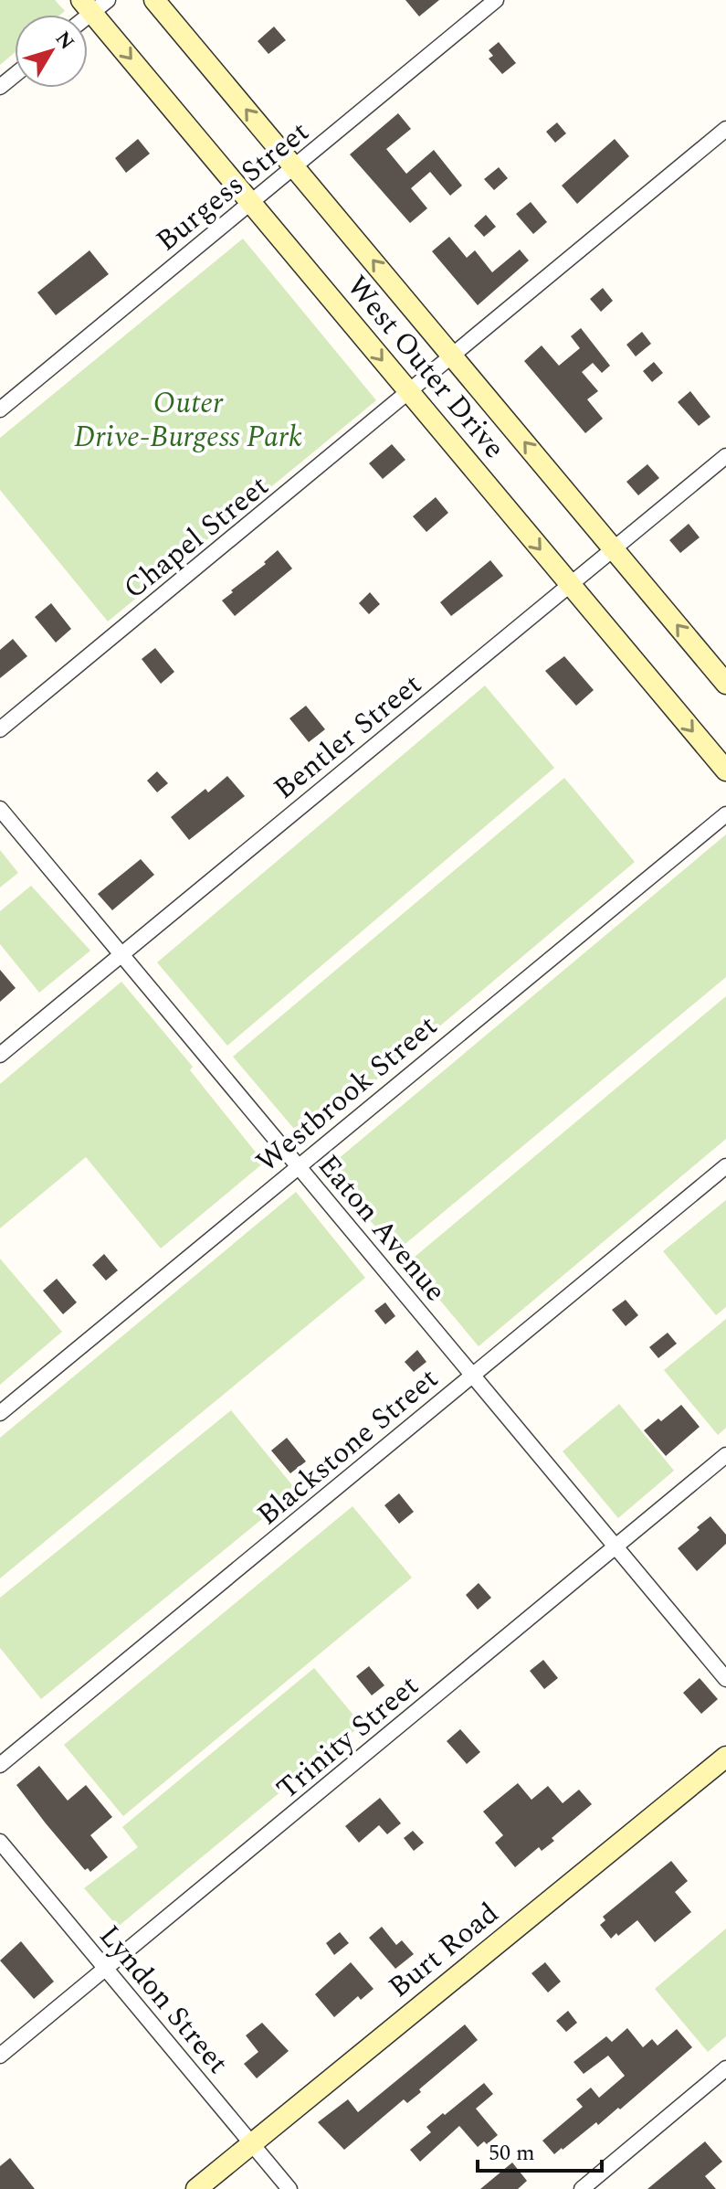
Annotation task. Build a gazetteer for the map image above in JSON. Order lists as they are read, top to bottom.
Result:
{
  "streets": {
    "main road": ["West Outer Drive", "Burt Road"],
    "street": [
      "Burgess Street",
      "Chapel Street",
      "Bentler Street",
      "Westbrook Street",
      "Eaton Avenue",
      "Blackstone Street",
      "Trinity Street",
      "Lyndon Street"
    ]
  },
  "crossings": [
    ["Burgess Street", "West Outer Drive"],
    ["West Outer Drive", "Chapel Street"],
    ["West Outer Drive", "Bentler Street"],
    ["Bentler Street", "Eaton Avenue"],
    ["Westbrook Street", "Eaton Avenue"],
    ["Eaton Avenue", "Blackstone Street"],
    ["Eaton Avenue", "Trinity Street"],
    ["Trinity Street", "Lyndon Street"],
    ["Burt Road", "Lyndon Street"]
  ],
  "parks": ["Outer Drive-Burgess Park"],
  "scale_bar": "50 m",
  "north": "top right"
}
